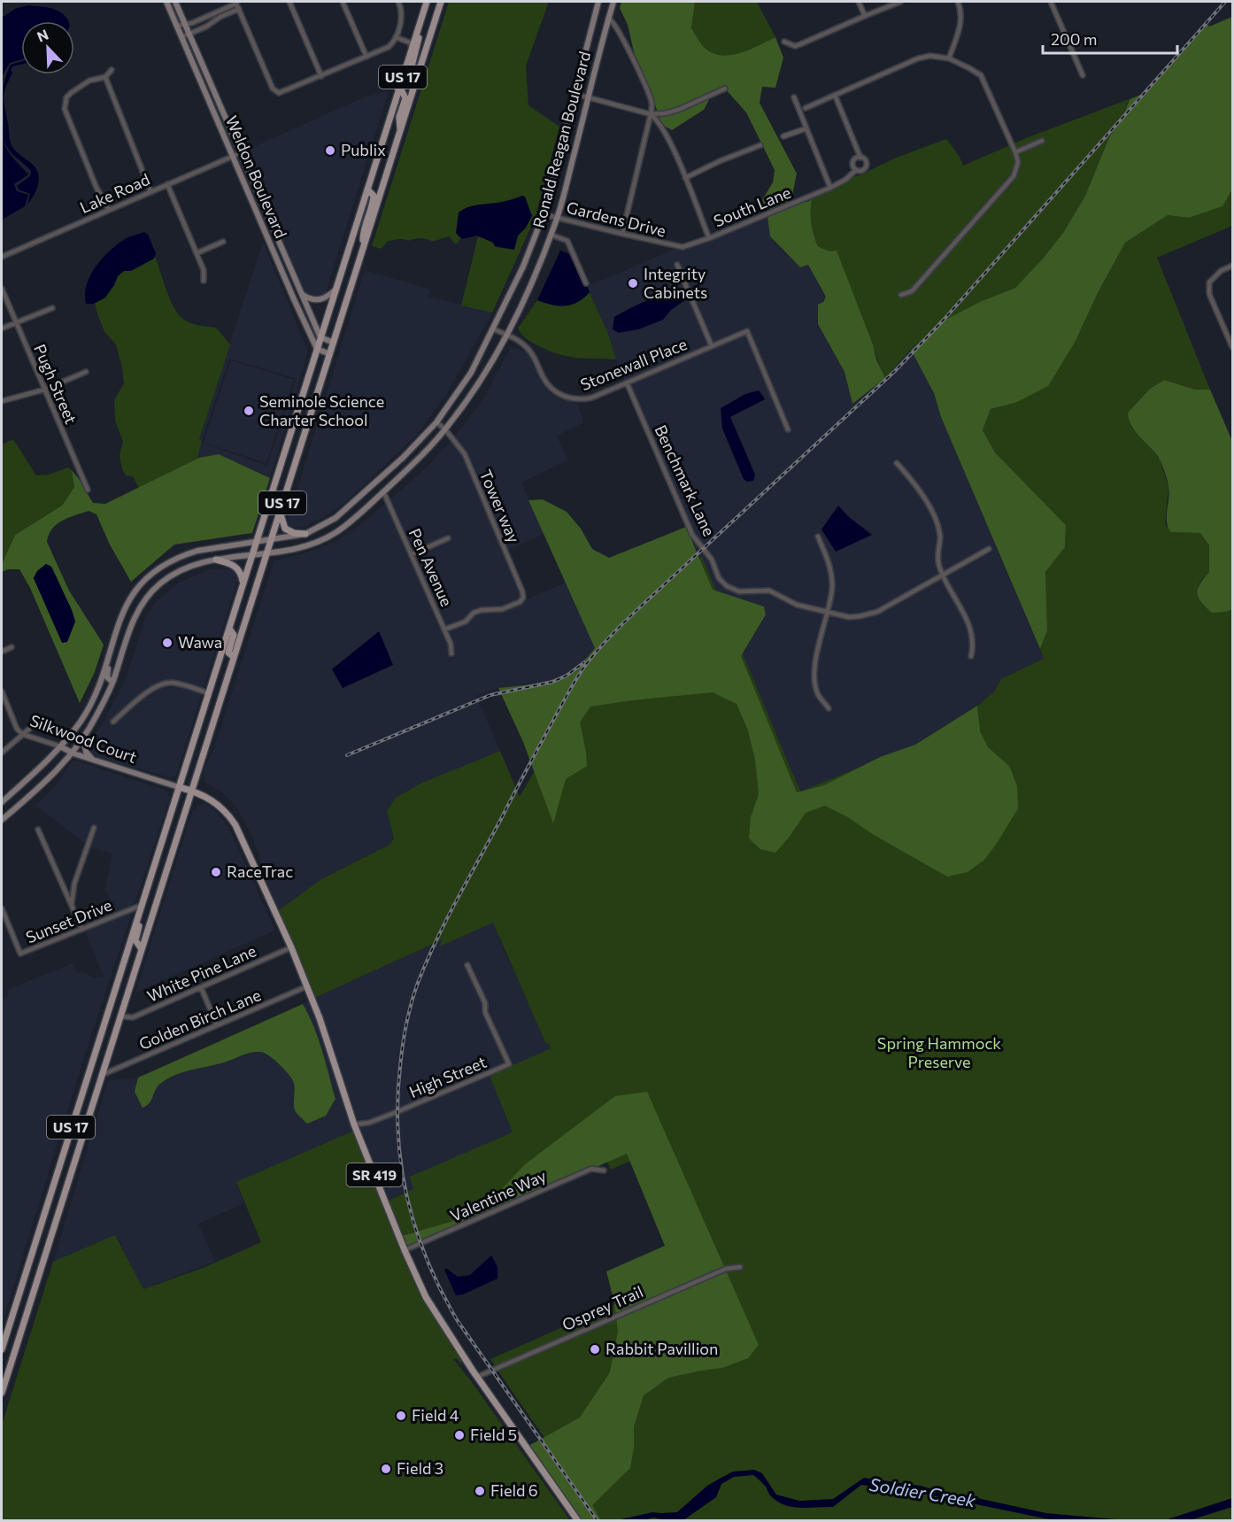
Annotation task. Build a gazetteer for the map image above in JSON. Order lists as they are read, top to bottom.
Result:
{
  "streets": {
    "main road": [
      "US 17",
      "Ronald Reagan Boulevard",
      "Weldon Boulevard",
      "Silkwood Court",
      "SR 419"
    ],
    "street": [
      "Lake Road",
      "South Lane",
      "Gardens Drive",
      "Stonewall Place",
      "Pugh Street",
      "Benchmark Lane",
      "Tower way",
      "Pen Avenue",
      "Sunset Drive",
      "White Pine Lane",
      "Golden Birch Lane",
      "High Street",
      "Valentine Way",
      "Osprey Trail"
    ]
  },
  "crossings": [
    ["US 17", "Ronald Reagan Boulevard"],
    ["US 17", "Weldon Boulevard"],
    ["US 17", "Silkwood Court"],
    ["US 17", "Sunset Drive"],
    ["US 17", "White Pine Lane"],
    ["US 17", "Golden Birch Lane"],
    ["US 17", "SR 419"],
    ["Ronald Reagan Boulevard", "Gardens Drive"],
    ["Ronald Reagan Boulevard", "Stonewall Place"],
    ["Ronald Reagan Boulevard", "Tower way"],
    ["Ronald Reagan Boulevard", "Pen Avenue"],
    ["Ronald Reagan Boulevard", "Silkwood Court"],
    ["Weldon Boulevard", "Lake Road"],
    ["South Lane", "Gardens Drive"],
    ["Stonewall Place", "Benchmark Lane"],
    ["Tower way", "Pen Avenue"],
    ["Silkwood Court", "SR 419"],
    ["White Pine Lane", "SR 419"],
    ["Golden Birch Lane", "SR 419"],
    ["High Street", "SR 419"],
    ["SR 419", "Valentine Way"],
    ["SR 419", "Osprey Trail"]
  ],
  "water": ["Soldier Creek"],
  "parks": ["Spring Hammock Preserve"],
  "places": [
    "Publix",
    "Integrity Cabinets",
    "Seminole Science Charter School",
    "Wawa",
    "RaceTrac",
    "Rabbit Pavillion",
    "Field 4",
    "Field 5",
    "Field 3",
    "Field 6"
  ],
  "scale_bar": "200 m",
  "north": "top left"
}
